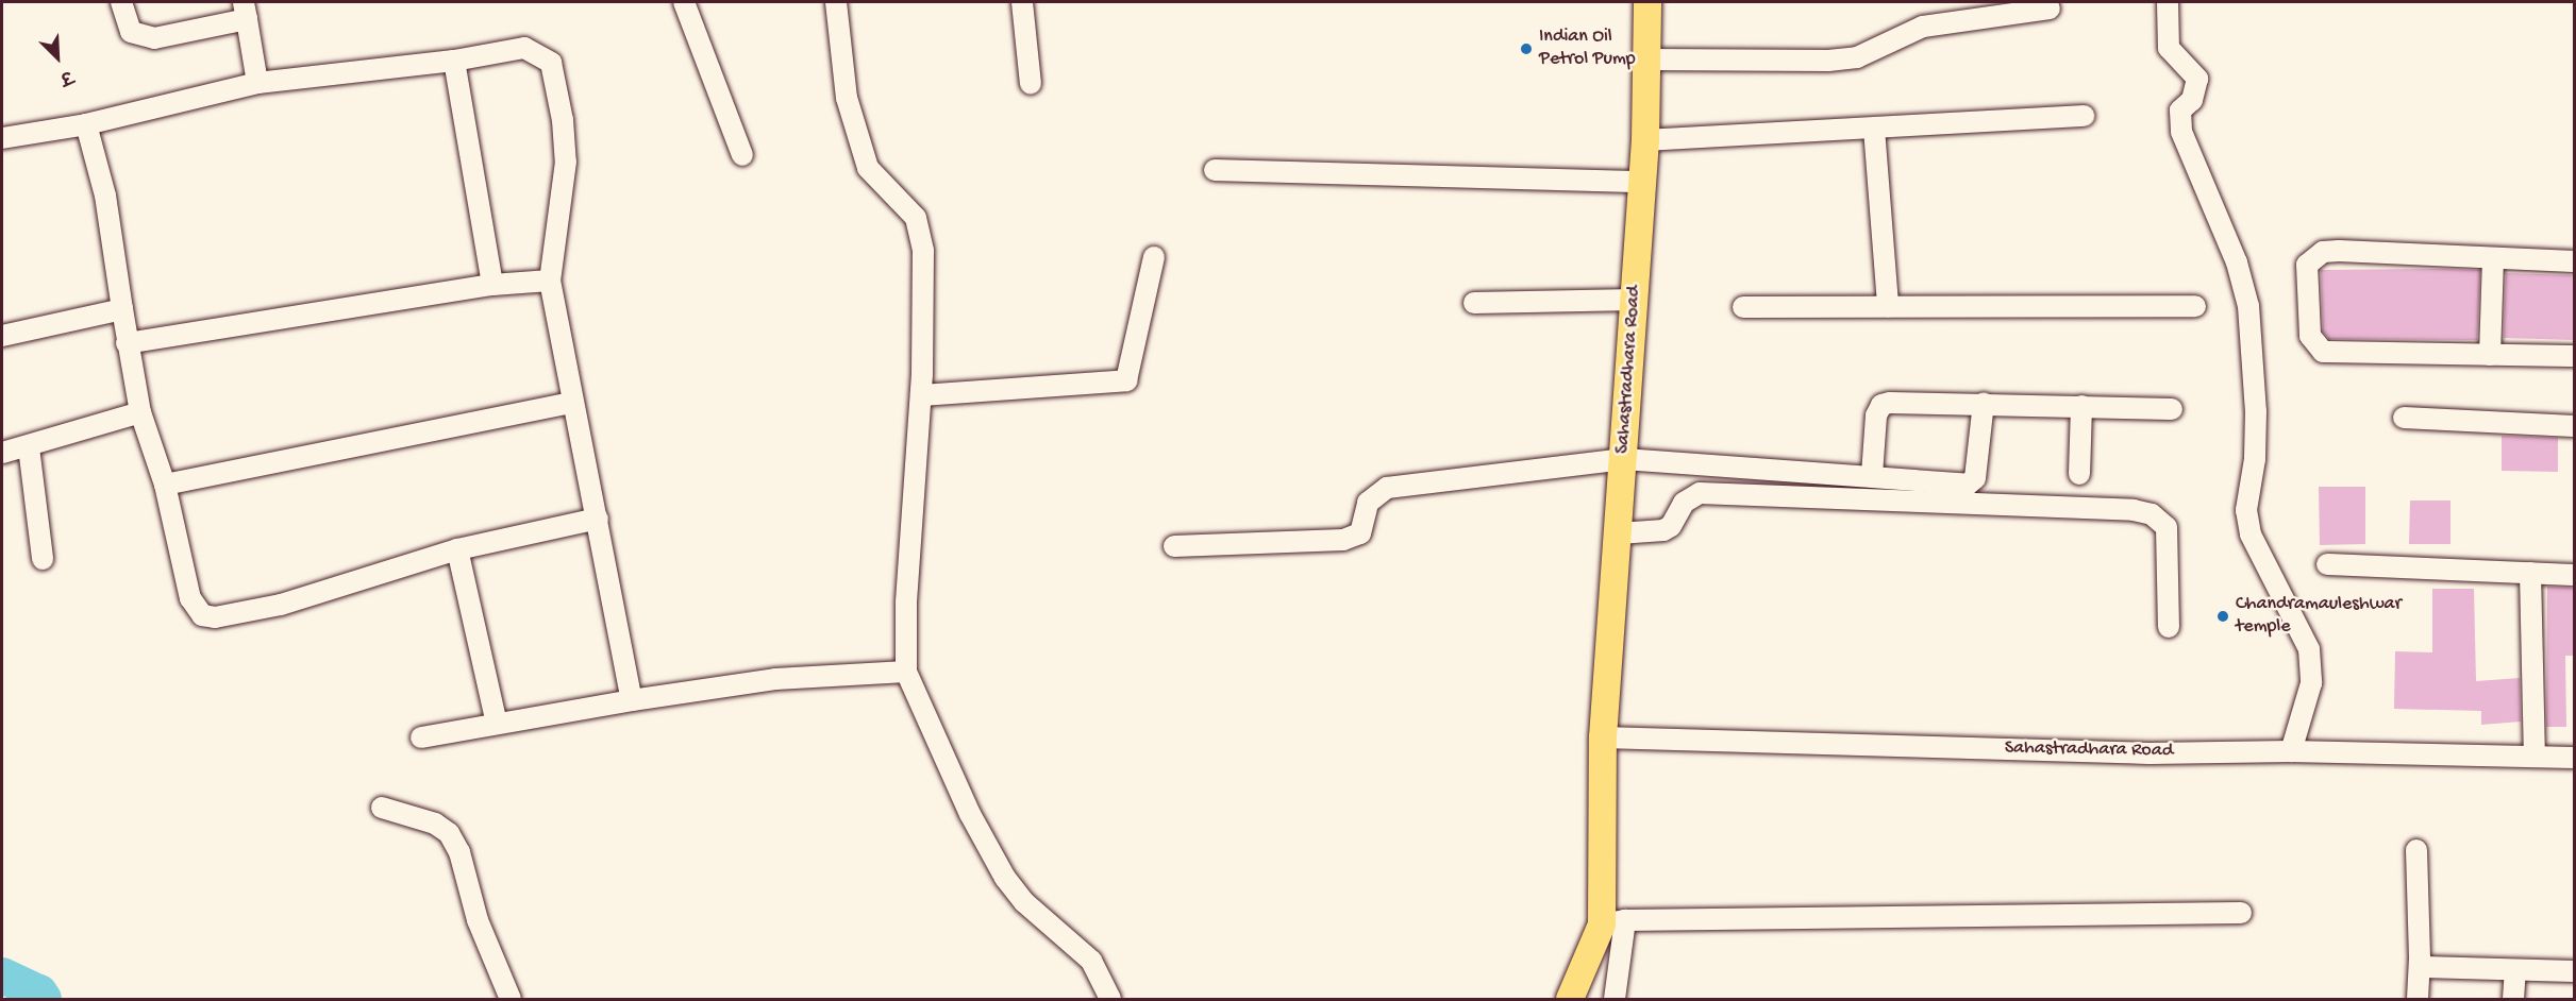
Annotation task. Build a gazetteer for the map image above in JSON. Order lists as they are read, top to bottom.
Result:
{
  "streets": {
    "main road": ["Sahastradhara Road"]
  },
  "places": ["Indian Oil Petrol Pump", "Chandramauleshwar temple"],
  "north": "bottom right"
}
